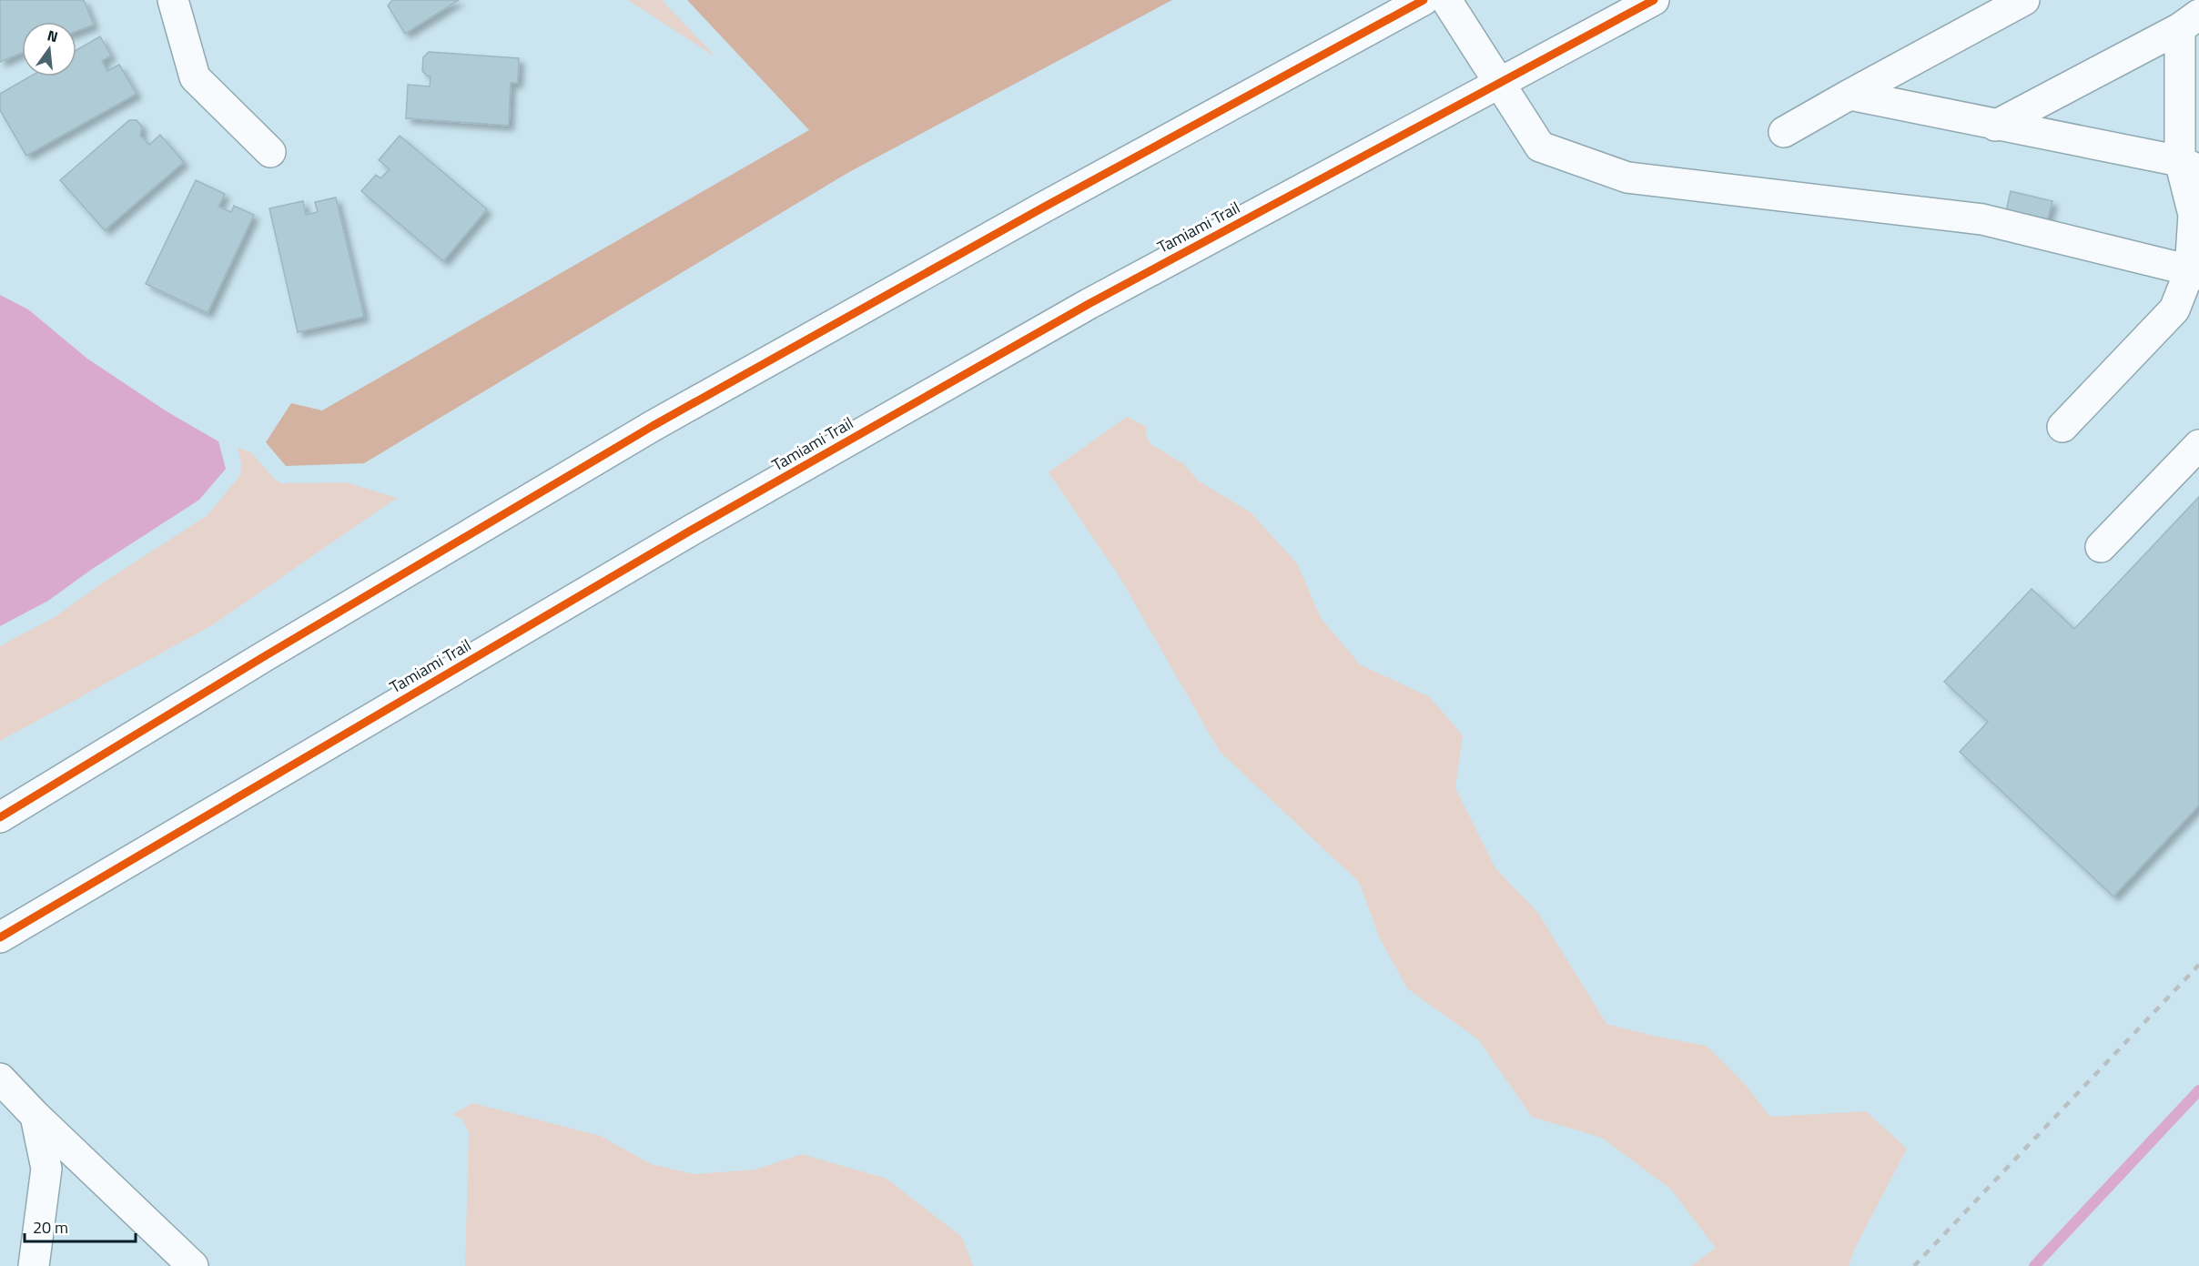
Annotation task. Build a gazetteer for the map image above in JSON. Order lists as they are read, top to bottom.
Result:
{
  "streets": {
    "main road": ["Tamiami Trail"]
  },
  "scale_bar": "20 m",
  "north": "top"
}
